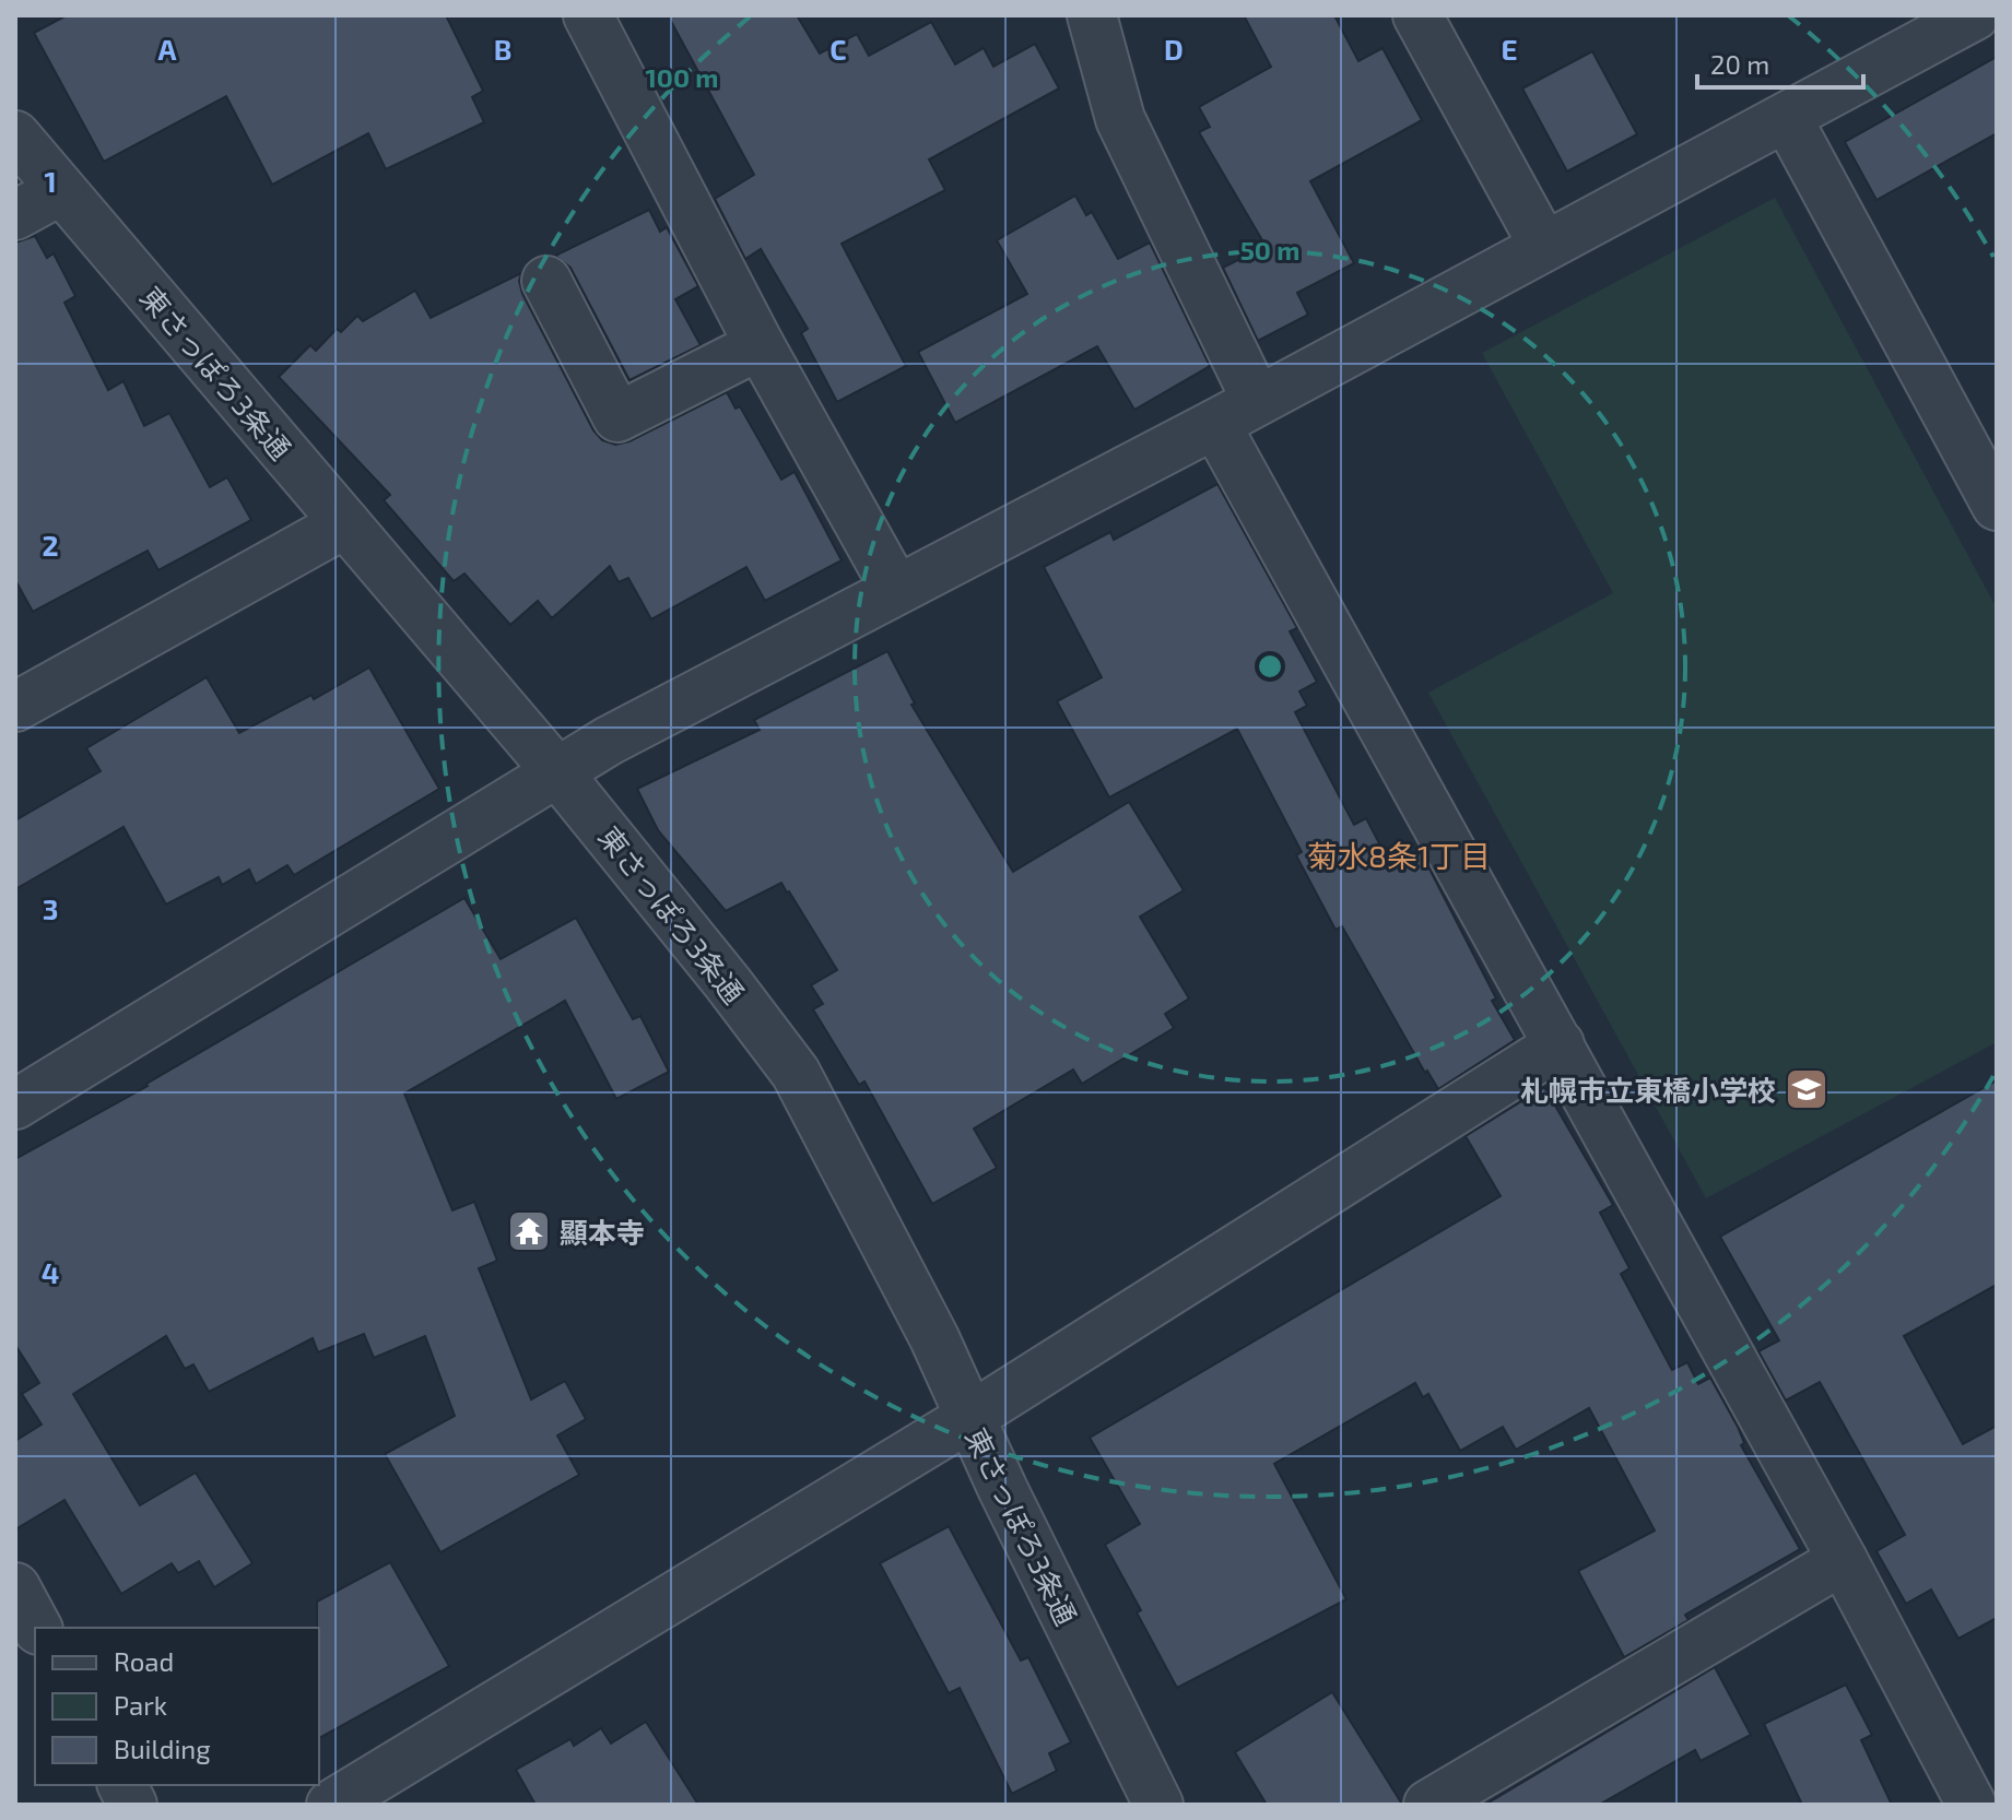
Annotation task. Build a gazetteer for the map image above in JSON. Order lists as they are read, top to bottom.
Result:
{
  "streets": {
    "street": ["東さっぽろ3条通"]
  },
  "districts": ["菊水8条1丁目"],
  "places": {
    "school or university": ["札幌市立東橋小学校"],
    "temple": ["顯本寺"]
  },
  "legend": ["Road", "Park", "Building"],
  "scale_bar": "20 m",
  "grid": {
    "columns": [
      "A",
      "B",
      "C",
      "D",
      "E"
    ],
    "rows": [
      "1",
      "2",
      "3",
      "4"
    ]
  },
  "rings": ["100 m", "50 m"]
}
